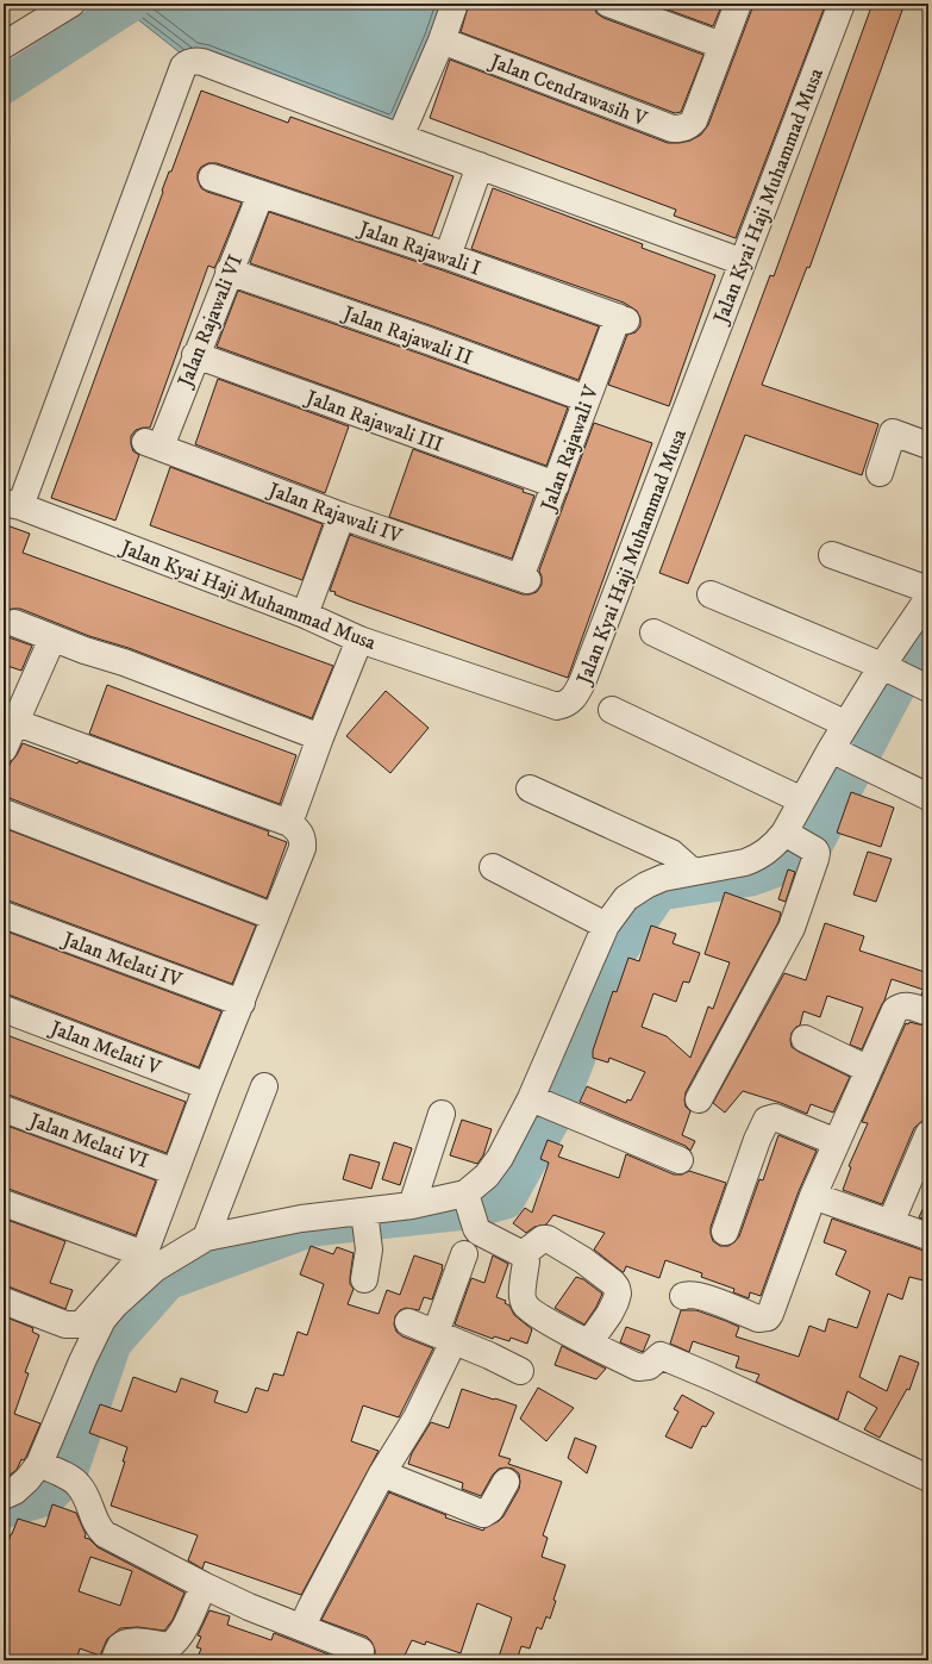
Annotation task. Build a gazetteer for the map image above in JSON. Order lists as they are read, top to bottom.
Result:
{
  "streets": {
    "street": [
      "Jalan Cendrawasih V",
      "Jalan Kyai Haji Muhammad Musa",
      "Jalan Rajawali I",
      "Jalan Rajawali VI",
      "Jalan Rajawali II",
      "Jalan Rajawali III",
      "Jalan Rajawali V",
      "Jalan Rajawali IV",
      "Jalan Melati IV",
      "Jalan Melati V",
      "Jalan Melati VI"
    ]
  },
  "crossings": [
    ["Jalan Rajawali I", "Jalan Rajawali VI"],
    ["Jalan Rajawali I", "Jalan Rajawali V"],
    ["Jalan Rajawali VI", "Jalan Rajawali II"],
    ["Jalan Rajawali VI", "Jalan Rajawali III"],
    ["Jalan Rajawali VI", "Jalan Rajawali IV"],
    ["Jalan Rajawali II", "Jalan Rajawali V"],
    ["Jalan Rajawali III", "Jalan Rajawali V"],
    ["Jalan Rajawali V", "Jalan Rajawali IV"]
  ]
}
